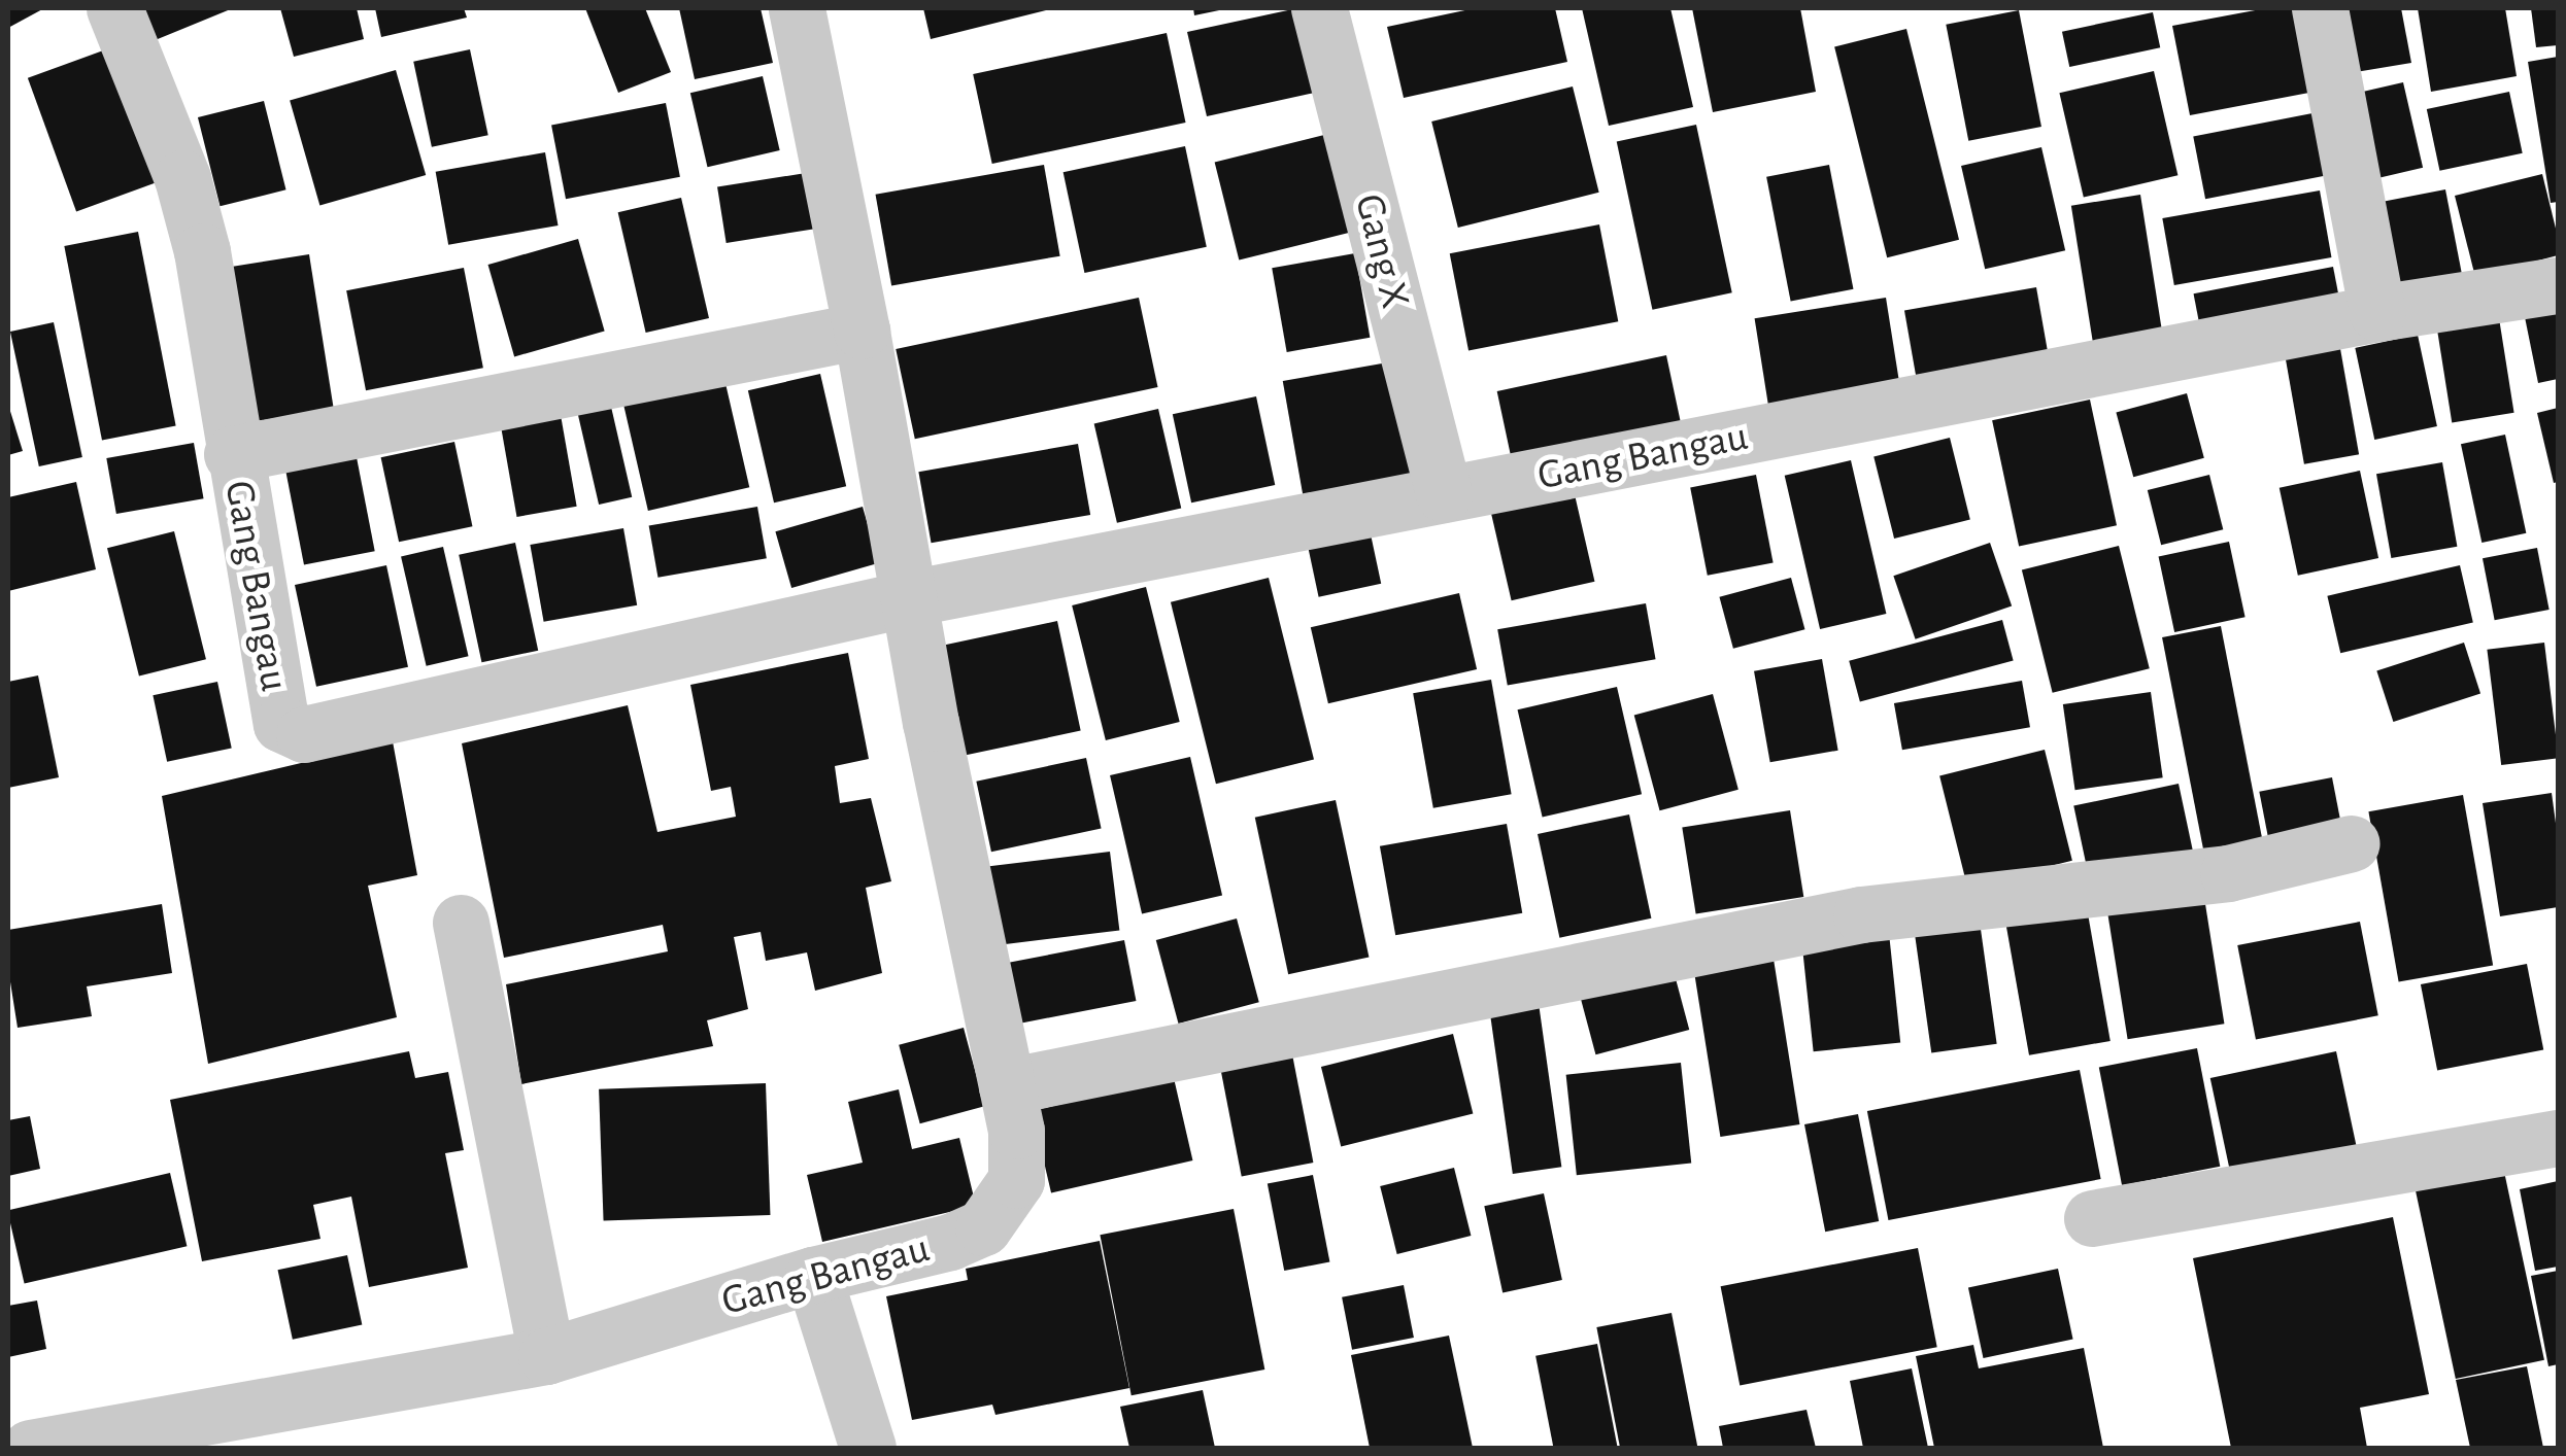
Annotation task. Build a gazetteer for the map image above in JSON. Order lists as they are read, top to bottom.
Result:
{
  "streets": {
    "street": ["Gang X", "Gang Bangau"]
  },
  "crossings": [
    ["Gang X", "Gang Bangau"]
  ]
}
